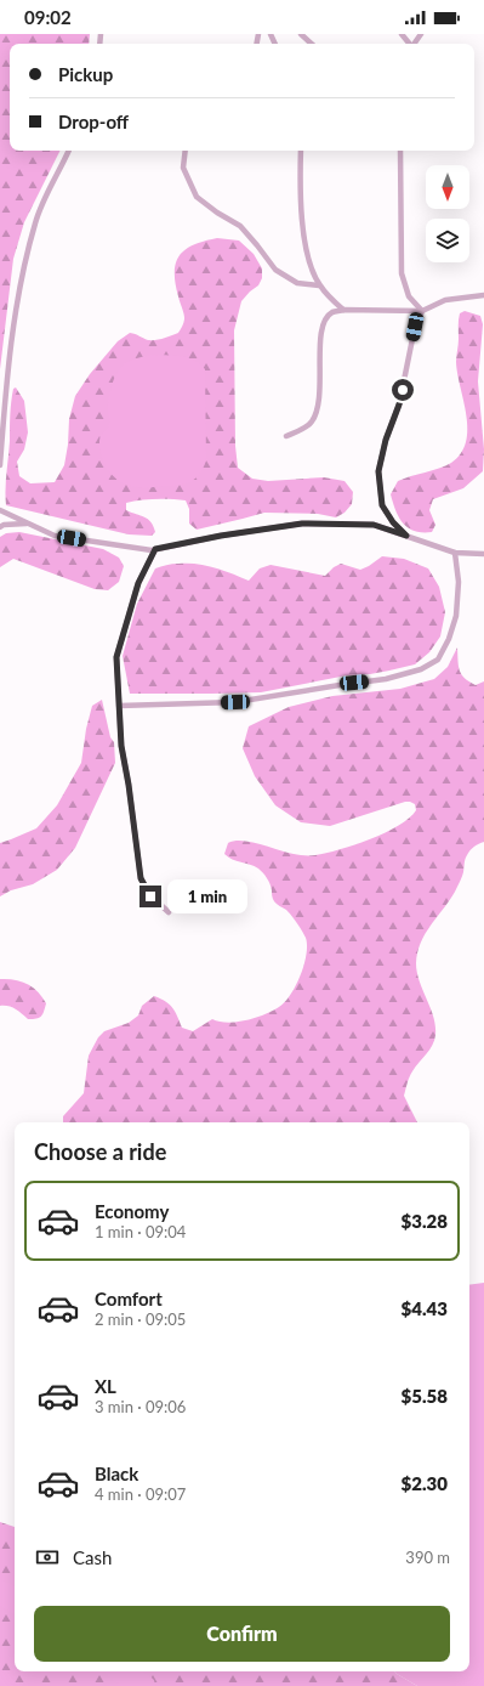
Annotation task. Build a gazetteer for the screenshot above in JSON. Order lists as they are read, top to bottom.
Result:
{
  "north": "bottom",
  "page": {
    "status": "09:02",
    "banner": ["Pickup", "Drop-off"],
    "bubble": "1 min",
    "heading": "Choose a ride",
    "list": [
      {
        "name": "Economy",
        "note": "1 min · 09:04",
        "value": "$3.28"
      },
      {
        "name": "Comfort",
        "note": "2 min · 09:05",
        "value": "$4.43"
      },
      {
        "name": "XL",
        "note": "3 min · 09:06",
        "value": "$5.58"
      },
      {
        "name": "Black",
        "note": "4 min · 09:07",
        "value": "$2.30"
      }
    ],
    "pay": ["Cash", "390 m"],
    "buttons": "Confirm"
  }
}
